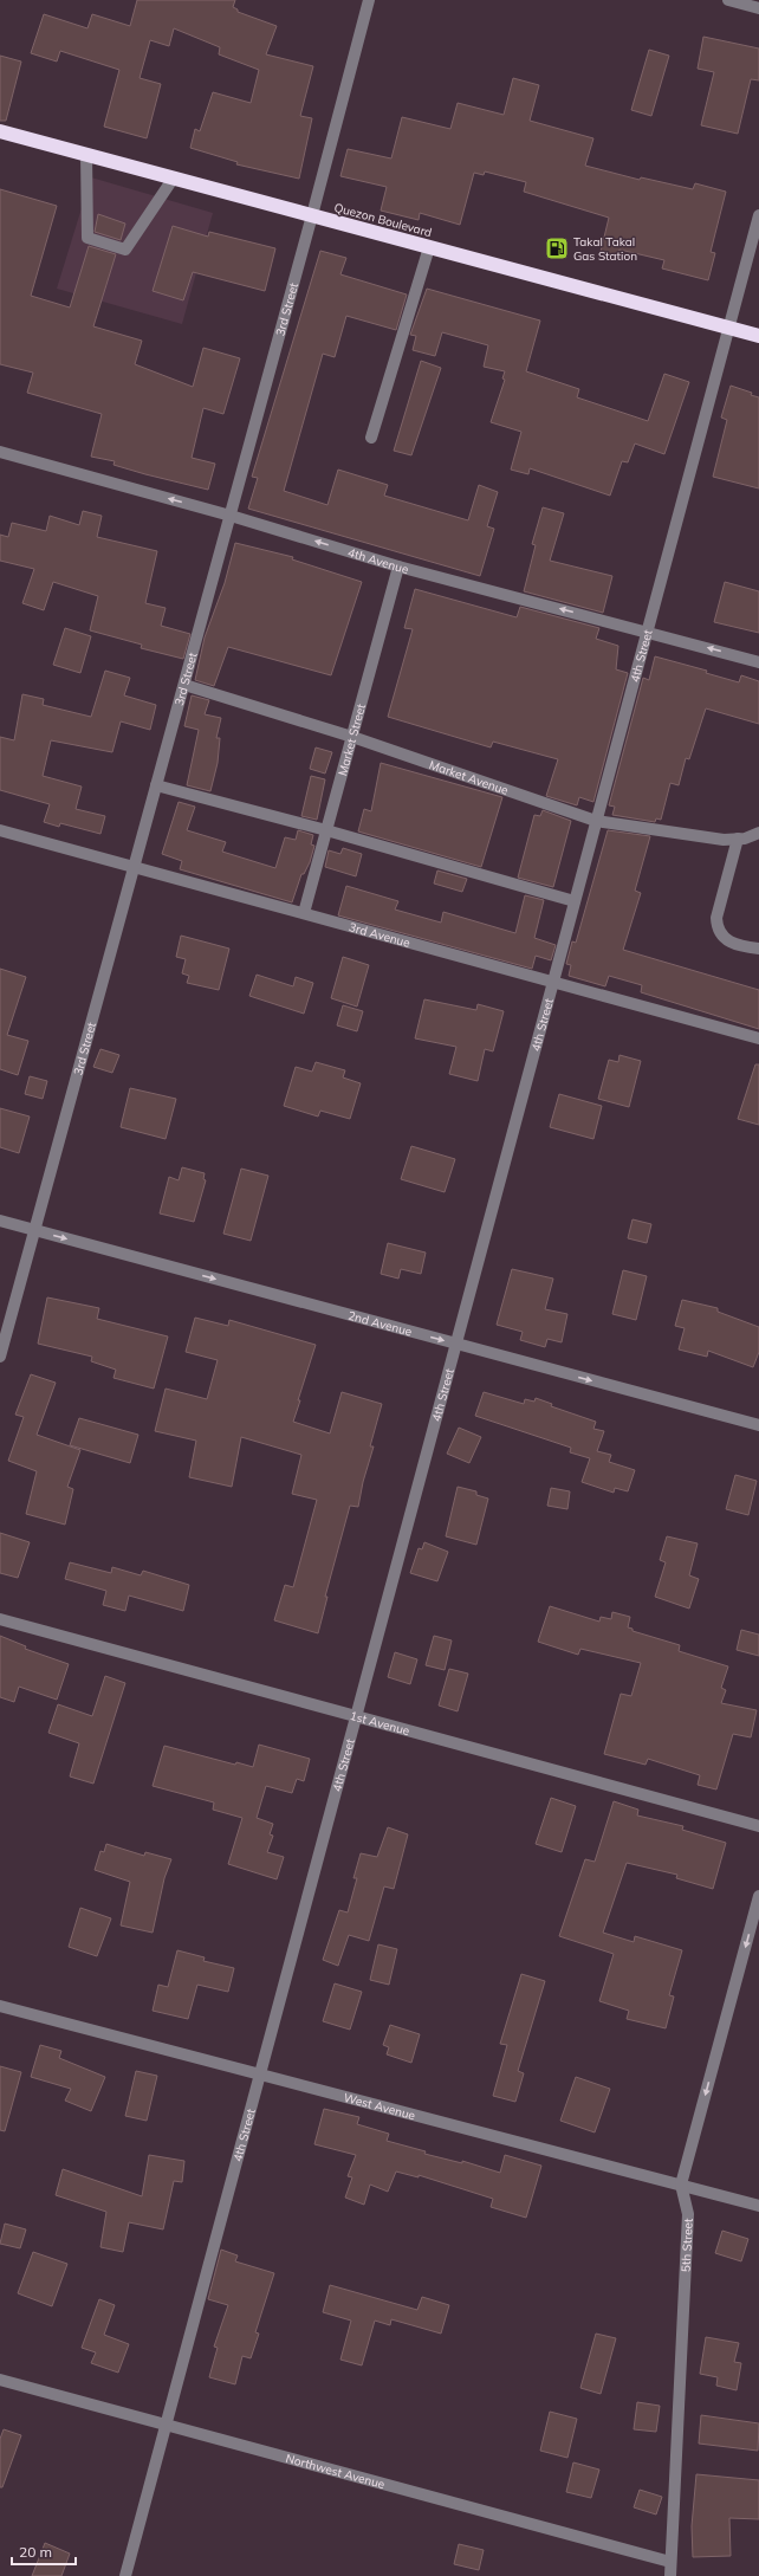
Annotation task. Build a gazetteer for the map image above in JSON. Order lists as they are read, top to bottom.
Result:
{
  "streets": {
    "highway": ["Quezon Boulevard"],
    "street": [
      "3rd Street",
      "4th Avenue",
      "4th Street",
      "Market Street",
      "Market Avenue",
      "3rd Avenue",
      "2nd Avenue",
      "1st Avenue",
      "West Avenue",
      "5th Street",
      "Northwest Avenue"
    ]
  },
  "crossings": [
    ["Quezon Boulevard", "3rd Street"],
    ["Quezon Boulevard", "4th Street"],
    ["3rd Street", "4th Avenue"],
    ["3rd Street", "Market Avenue"],
    ["3rd Street", "3rd Avenue"],
    ["3rd Street", "2nd Avenue"],
    ["4th Avenue", "4th Street"],
    ["4th Avenue", "Market Street"],
    ["4th Street", "Market Avenue"],
    ["4th Street", "3rd Avenue"],
    ["4th Street", "2nd Avenue"],
    ["4th Street", "1st Avenue"],
    ["4th Street", "West Avenue"],
    ["4th Street", "Northwest Avenue"],
    ["Market Street", "Market Avenue"],
    ["Market Street", "3rd Avenue"],
    ["West Avenue", "5th Street"],
    ["5th Street", "Northwest Avenue"]
  ],
  "one_way": ["4th Avenue", "2nd Avenue", "5th Street"],
  "places": {
    "fuel station": ["Takal Takal Gas Station"]
  },
  "scale_bar": "20 m"
}
